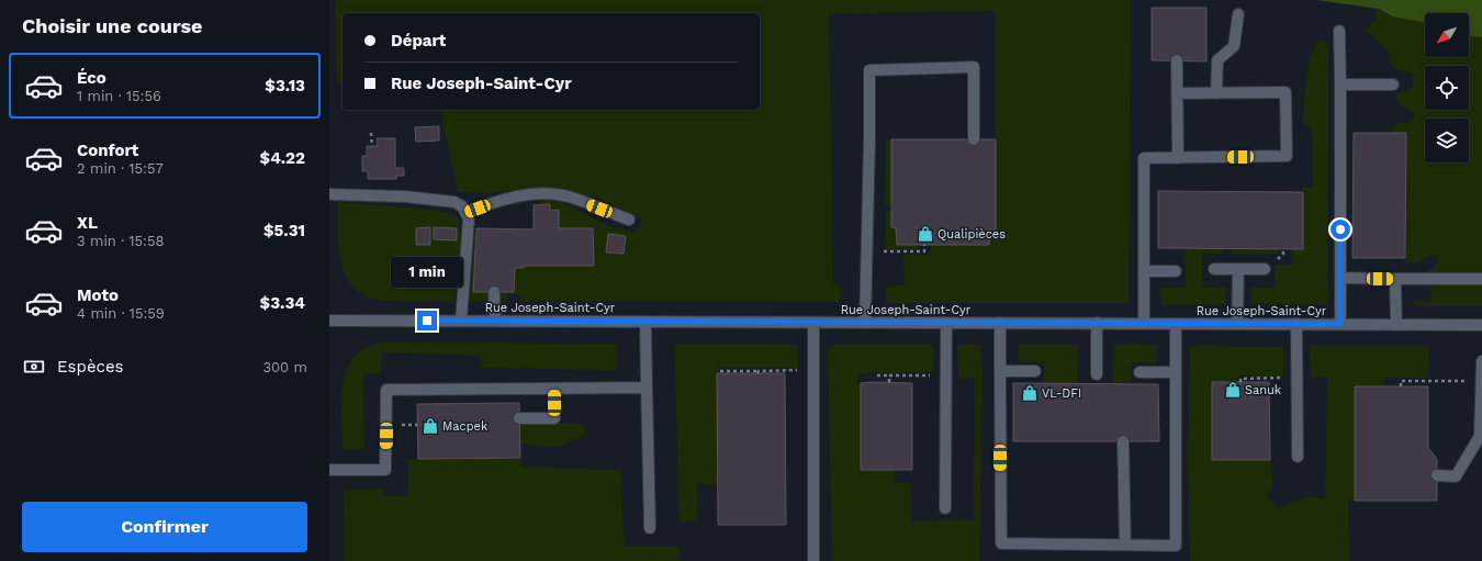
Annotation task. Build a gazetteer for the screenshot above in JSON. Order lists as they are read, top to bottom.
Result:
{
  "streets": {
    "street": ["Rue Joseph-Saint-Cyr"]
  },
  "places": {
    "shop": [
      "Qualipièces",
      "Sanuk",
      "VL-DFI",
      "Macpek"
    ]
  },
  "north": "bottom left",
  "page": {
    "heading": "Choisir une course",
    "banner": ["Départ", "Rue Joseph-Saint-Cyr"],
    "list": [
      {
        "name": "Éco",
        "note": "1 min · 15:56",
        "value": "$3.13"
      },
      {
        "name": "Confort",
        "note": "2 min · 15:57",
        "value": "$4.22"
      },
      {
        "name": "XL",
        "note": "3 min · 15:58",
        "value": "$5.31"
      },
      {
        "name": "Moto",
        "note": "4 min · 15:59",
        "value": "$3.34"
      }
    ],
    "bubble": "1 min",
    "pay": ["Espèces", "300 m"],
    "buttons": "Confirmer"
  }
}
